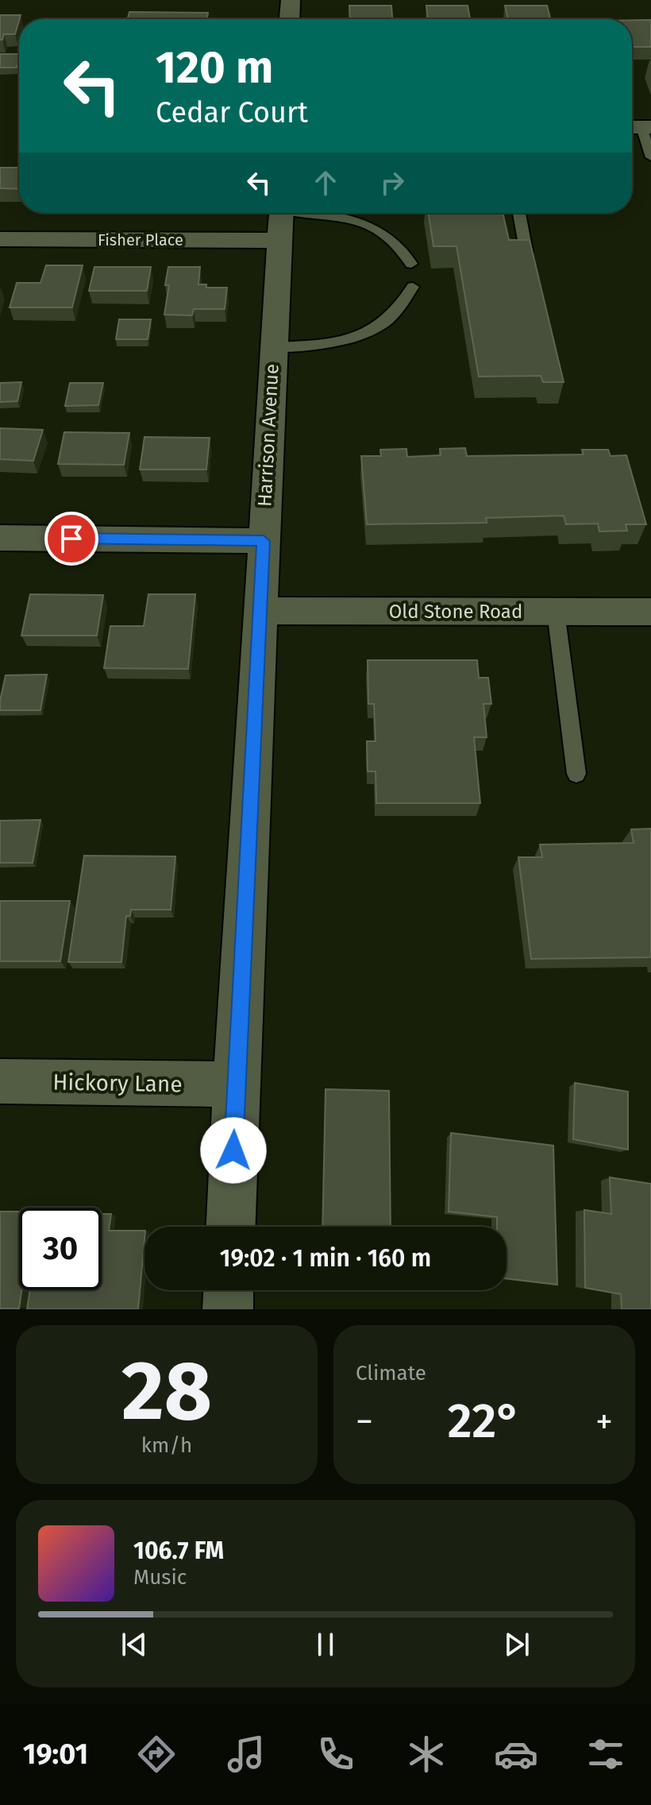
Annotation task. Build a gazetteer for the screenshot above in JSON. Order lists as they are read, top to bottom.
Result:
{
  "streets": {
    "street": [
      "Fisher Place",
      "Harrison Avenue",
      "Old Stone Road",
      "Hickory Lane"
    ]
  },
  "crossings": [
    ["Fisher Place", "Harrison Avenue"],
    ["Harrison Avenue", "Old Stone Road"],
    ["Harrison Avenue", "Hickory Lane"]
  ],
  "page": {
    "turn": ["120 m", "Cedar Court"],
    "limit": "30",
    "trip": "19:02 · 1 min · 160 m",
    "tile": [
      ["28", "km/h"],
      "Climate"
    ],
    "heat": ["−", "22°", "+"],
    "song": ["106.7 FM", "Music"],
    "tabs": "19:01"
  }
}
